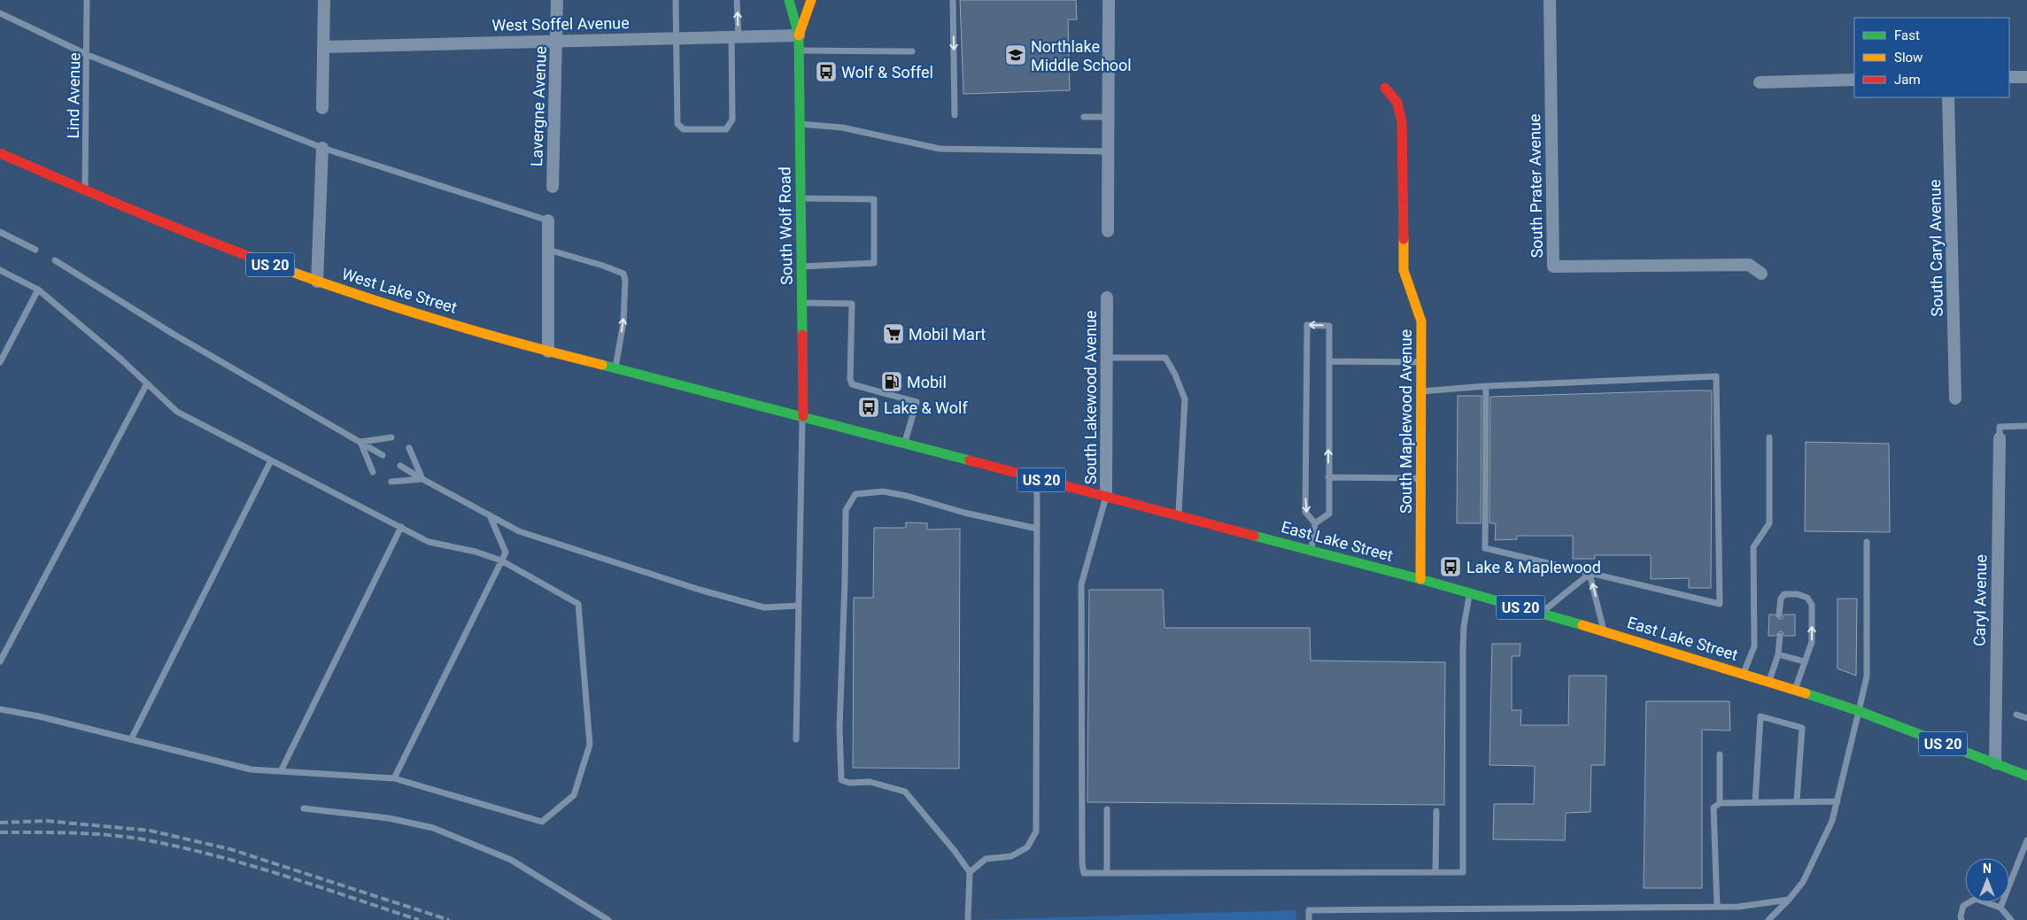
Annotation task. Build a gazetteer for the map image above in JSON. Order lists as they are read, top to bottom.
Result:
{
  "streets": {
    "main road": [
      "South Wolf Road",
      "US 20",
      "West Lake Street",
      "South Maplewood Avenue",
      "East Lake Street"
    ],
    "street": [
      "West Soffel Avenue",
      "Lavergne Avenue",
      "South Prater Avenue",
      "South Caryl Avenue",
      "South Lakewood Avenue",
      "Caryl Avenue"
    ],
    "lane": ["Lind Avenue"]
  },
  "crossings": [
    ["West Soffel Avenue", "Lavergne Avenue"],
    ["West Soffel Avenue", "South Wolf Road"],
    ["Lind Avenue", "West Lake Street"],
    ["South Wolf Road", "West Lake Street"],
    ["South Wolf Road", "East Lake Street"],
    ["US 20", "East Lake Street"],
    ["US 20", "Caryl Avenue"],
    ["West Lake Street", "East Lake Street"],
    ["South Lakewood Avenue", "East Lake Street"],
    ["South Maplewood Avenue", "East Lake Street"]
  ],
  "places": {
    "school or university": ["Northlake Middle School"],
    "bus stop": ["Wolf & Soffel", "Lake & Wolf", "Lake & Maplewood"],
    "supermarket": ["Mobil Mart"],
    "fuel station": ["Mobil"]
  },
  "legend": ["Fast", "Slow", "Jam"],
  "north": "top"
}
